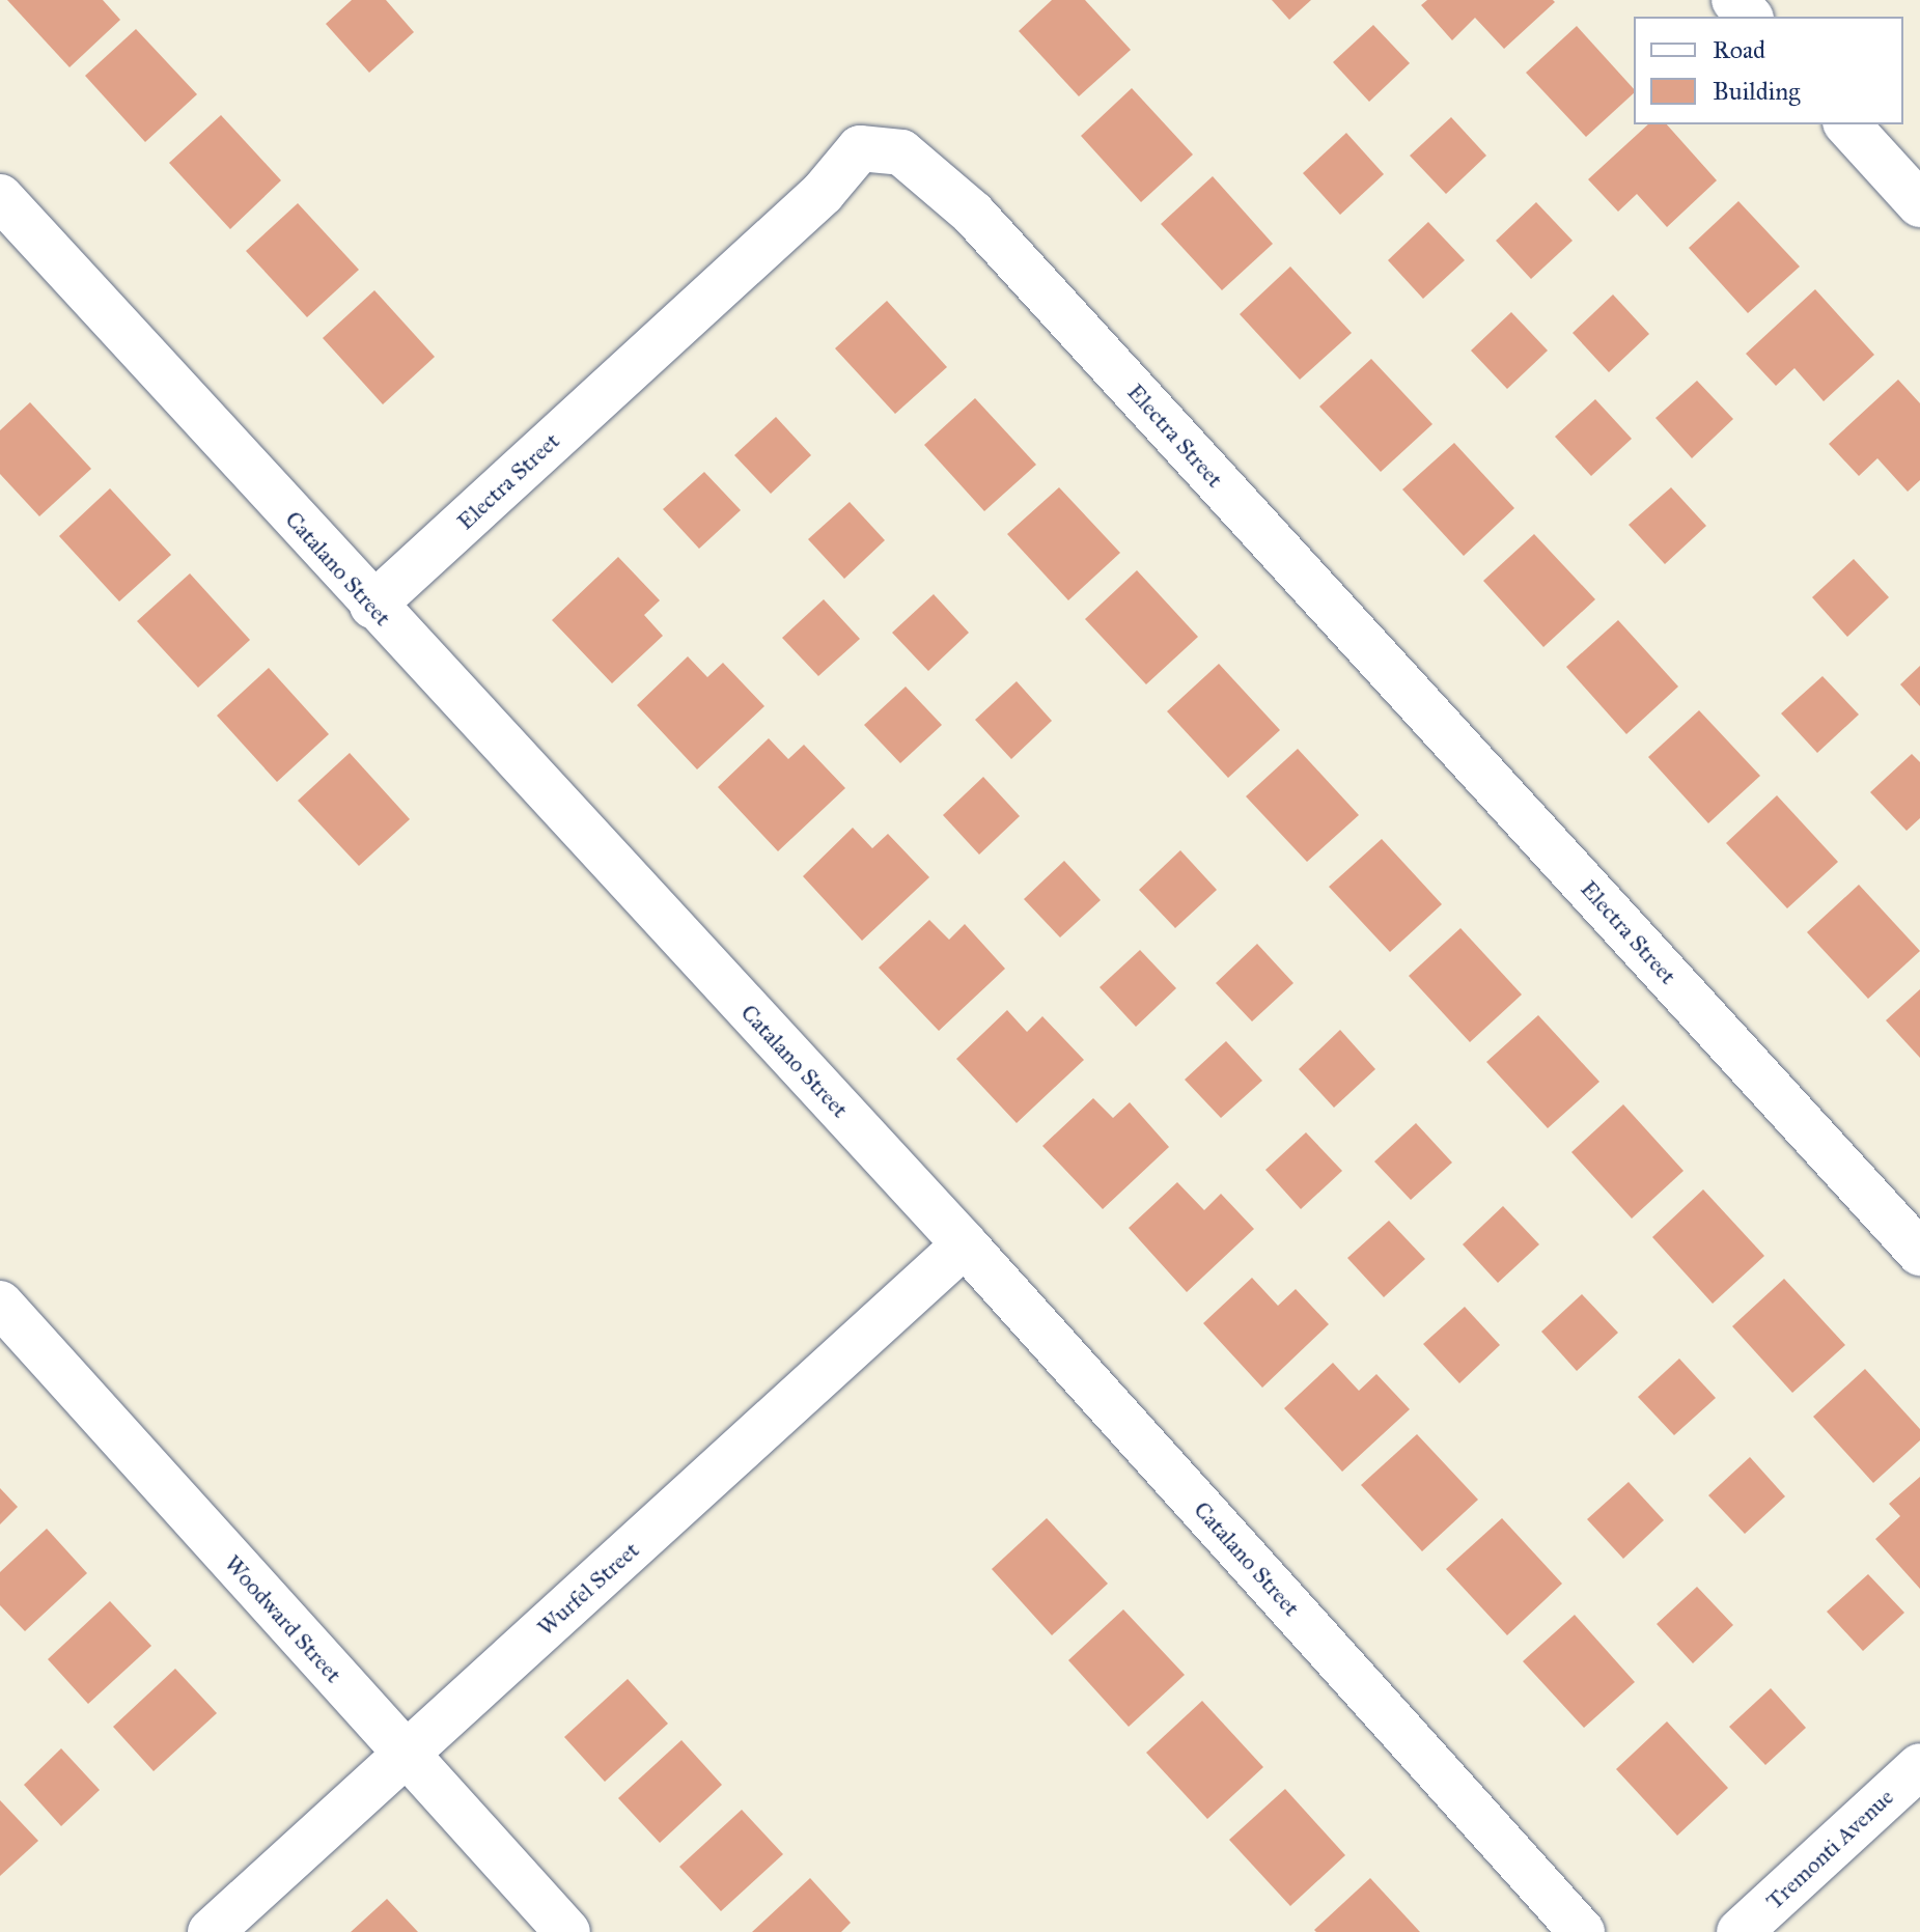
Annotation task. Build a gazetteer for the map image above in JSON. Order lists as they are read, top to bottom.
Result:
{
  "streets": {
    "street": [
      "Electra Street",
      "Catalano Street",
      "Wurfel Street",
      "Woodward Street",
      "Tremonti Avenue"
    ]
  },
  "crossings": [
    ["Electra Street", "Catalano Street"],
    ["Catalano Street", "Wurfel Street"],
    ["Wurfel Street", "Woodward Street"]
  ],
  "legend": ["Road", "Building"]
}
